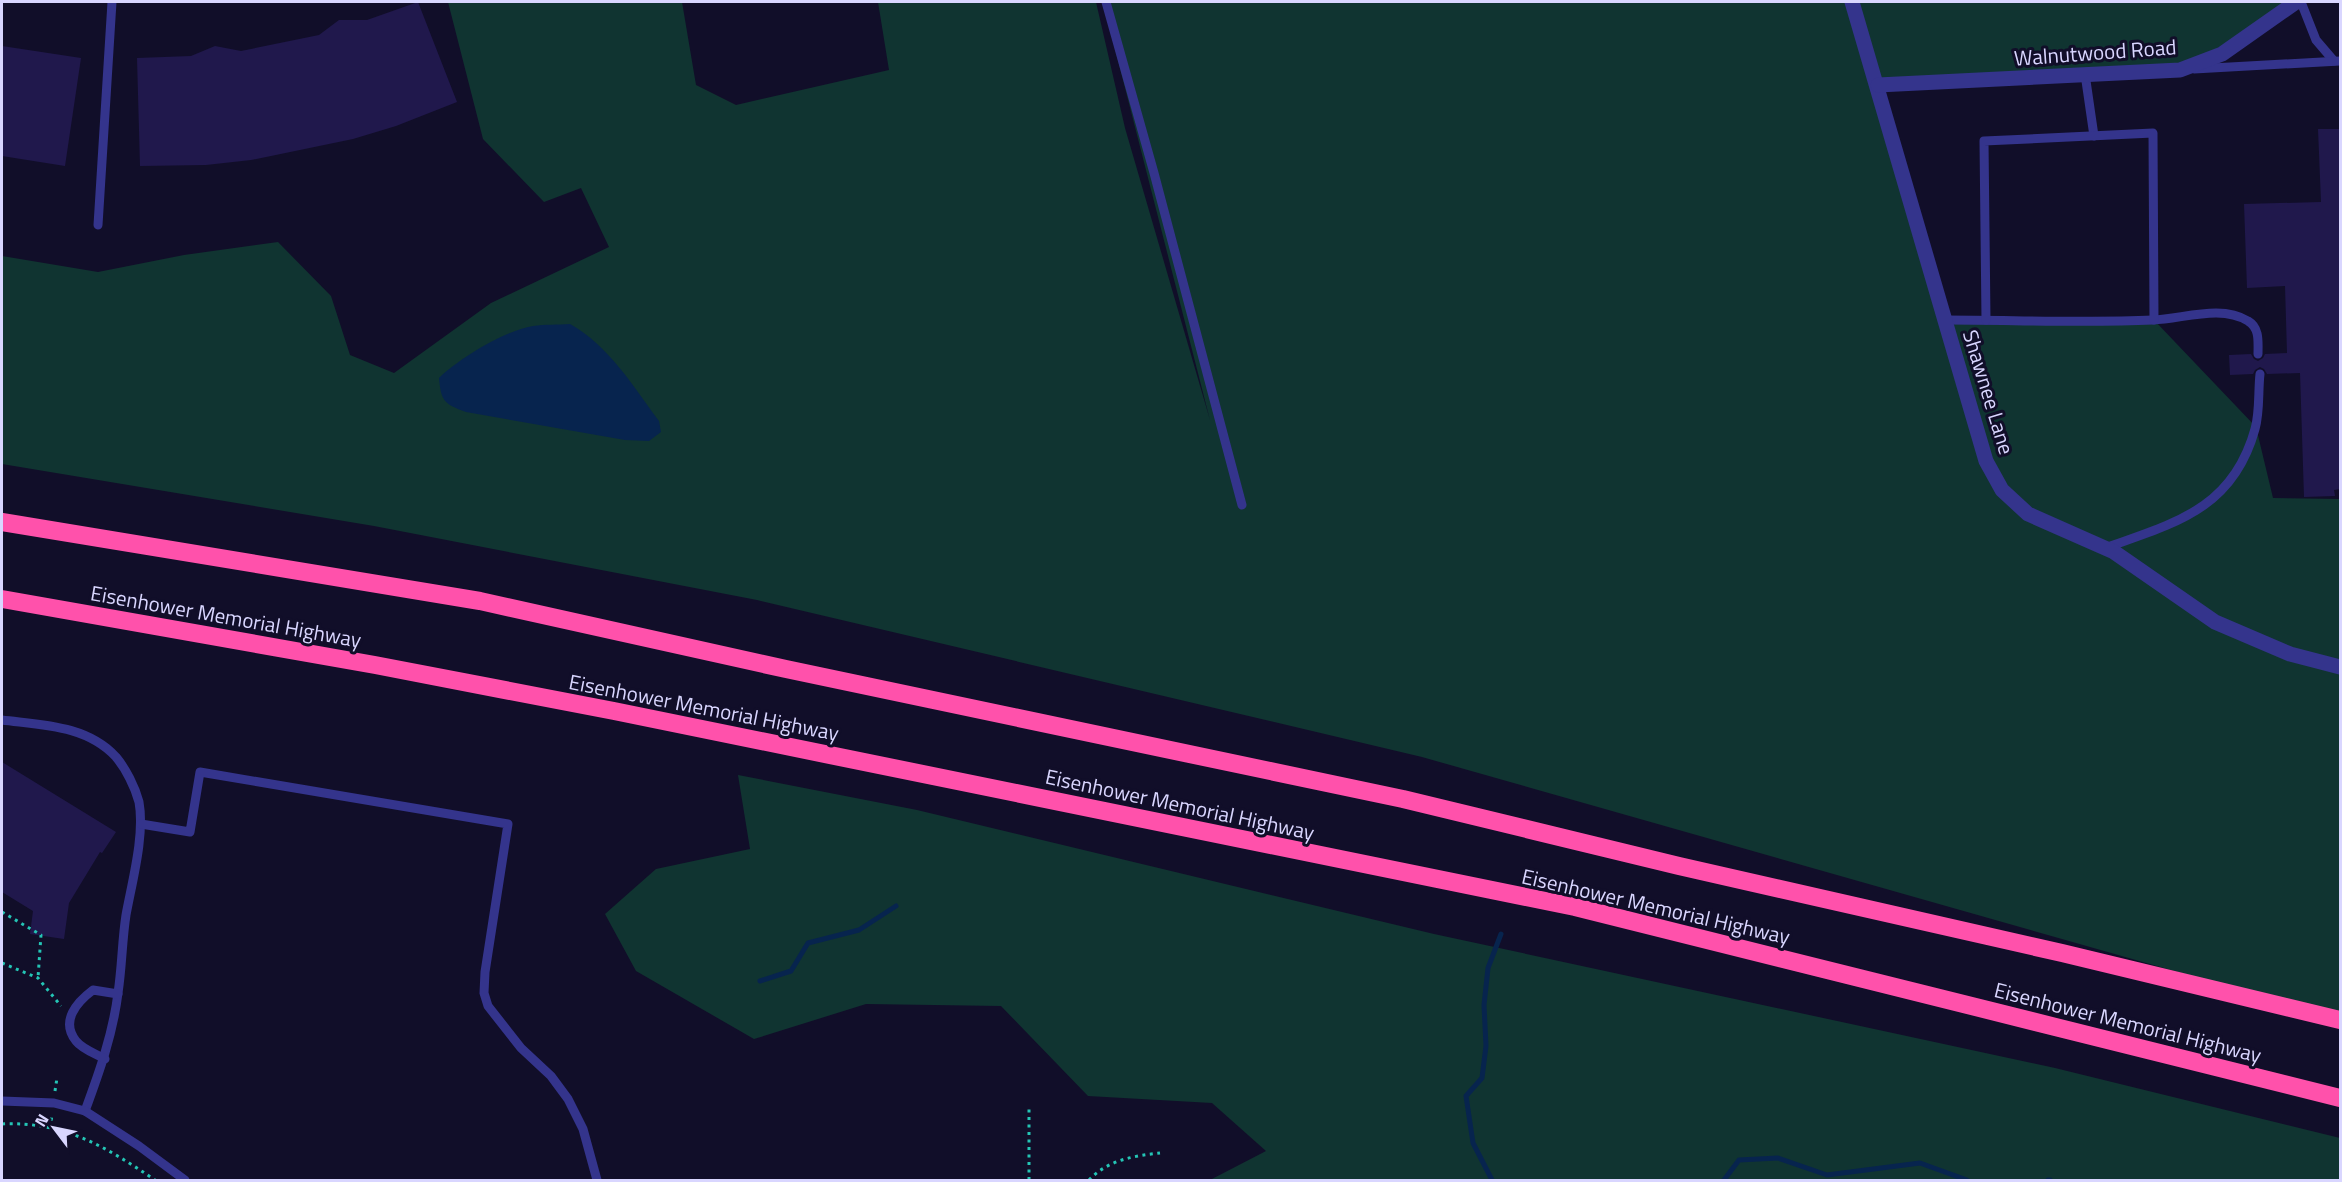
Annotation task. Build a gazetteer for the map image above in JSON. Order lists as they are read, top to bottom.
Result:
{
  "streets": {
    "highway": ["Eisenhower Memorial Highway"],
    "street": ["Walnutwood Road", "Shawnee Lane"]
  },
  "crossings": [
    ["Walnutwood Road", "Shawnee Lane"]
  ],
  "north": "top left"
}
